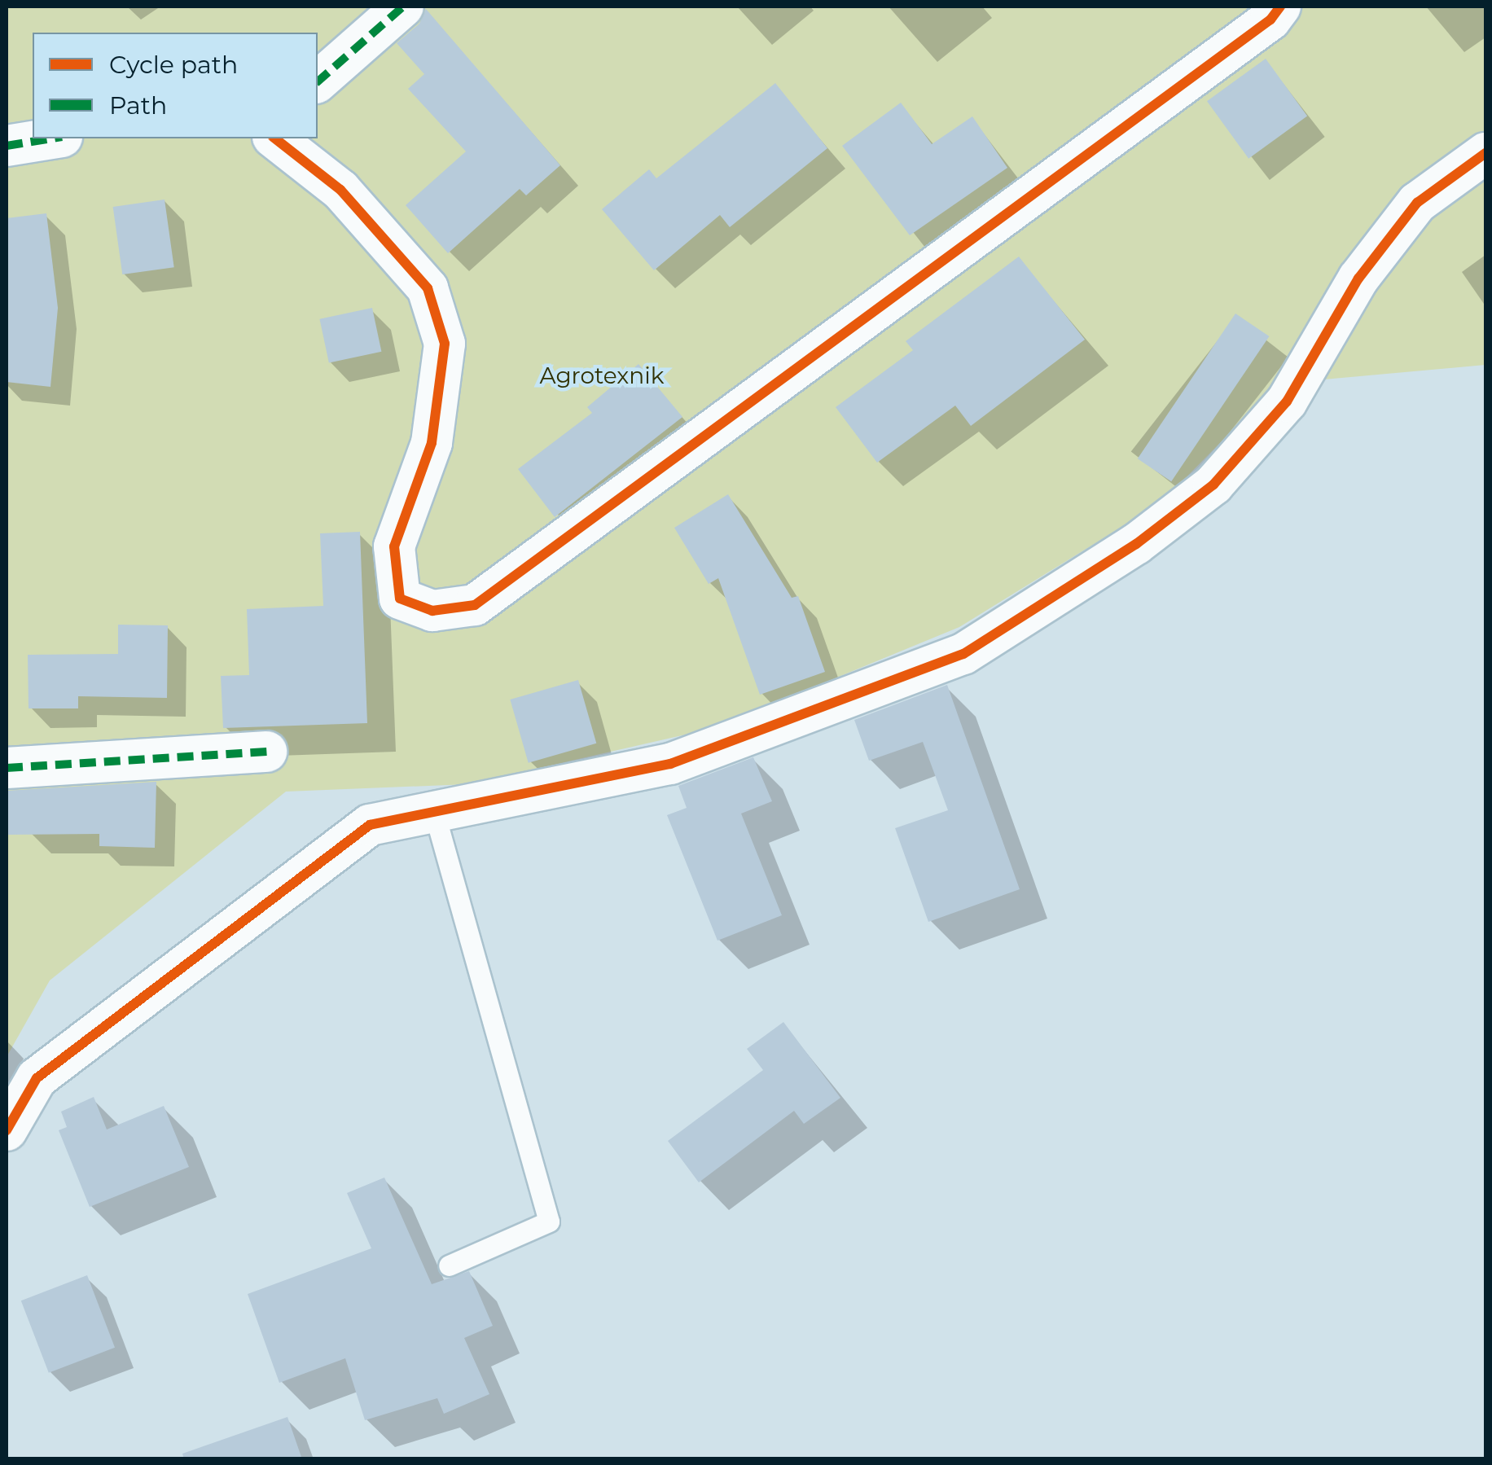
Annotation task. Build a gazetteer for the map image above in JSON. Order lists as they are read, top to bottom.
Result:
{
  "parks": ["Agrotexnik"],
  "legend": ["Cycle path", "Path"]
}
